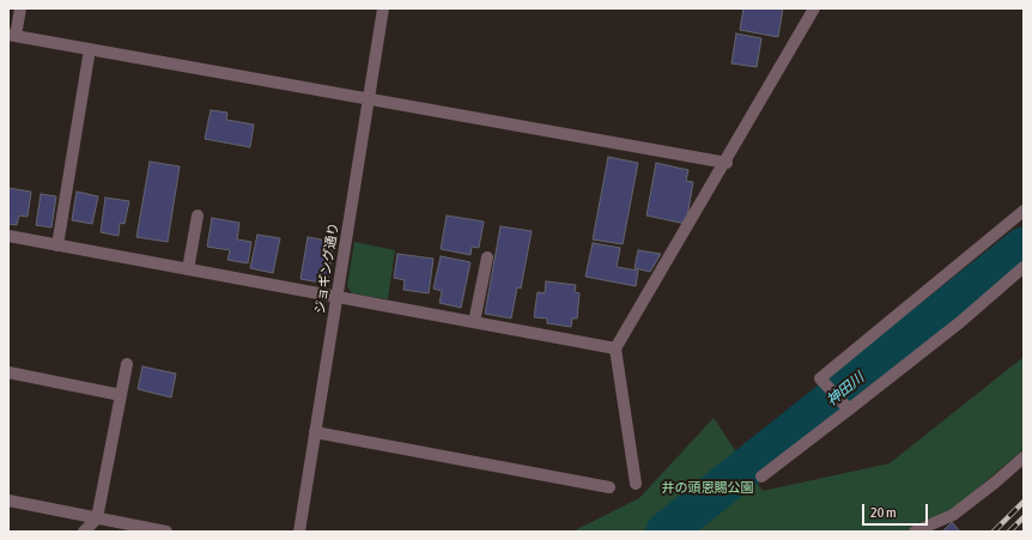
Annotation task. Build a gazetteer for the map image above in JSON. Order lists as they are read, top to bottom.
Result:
{
  "streets": {
    "street": ["ジョギング通り"]
  },
  "water": ["神田川"],
  "parks": ["井の頭恩賜公園"],
  "scale_bar": "20 m"
}
